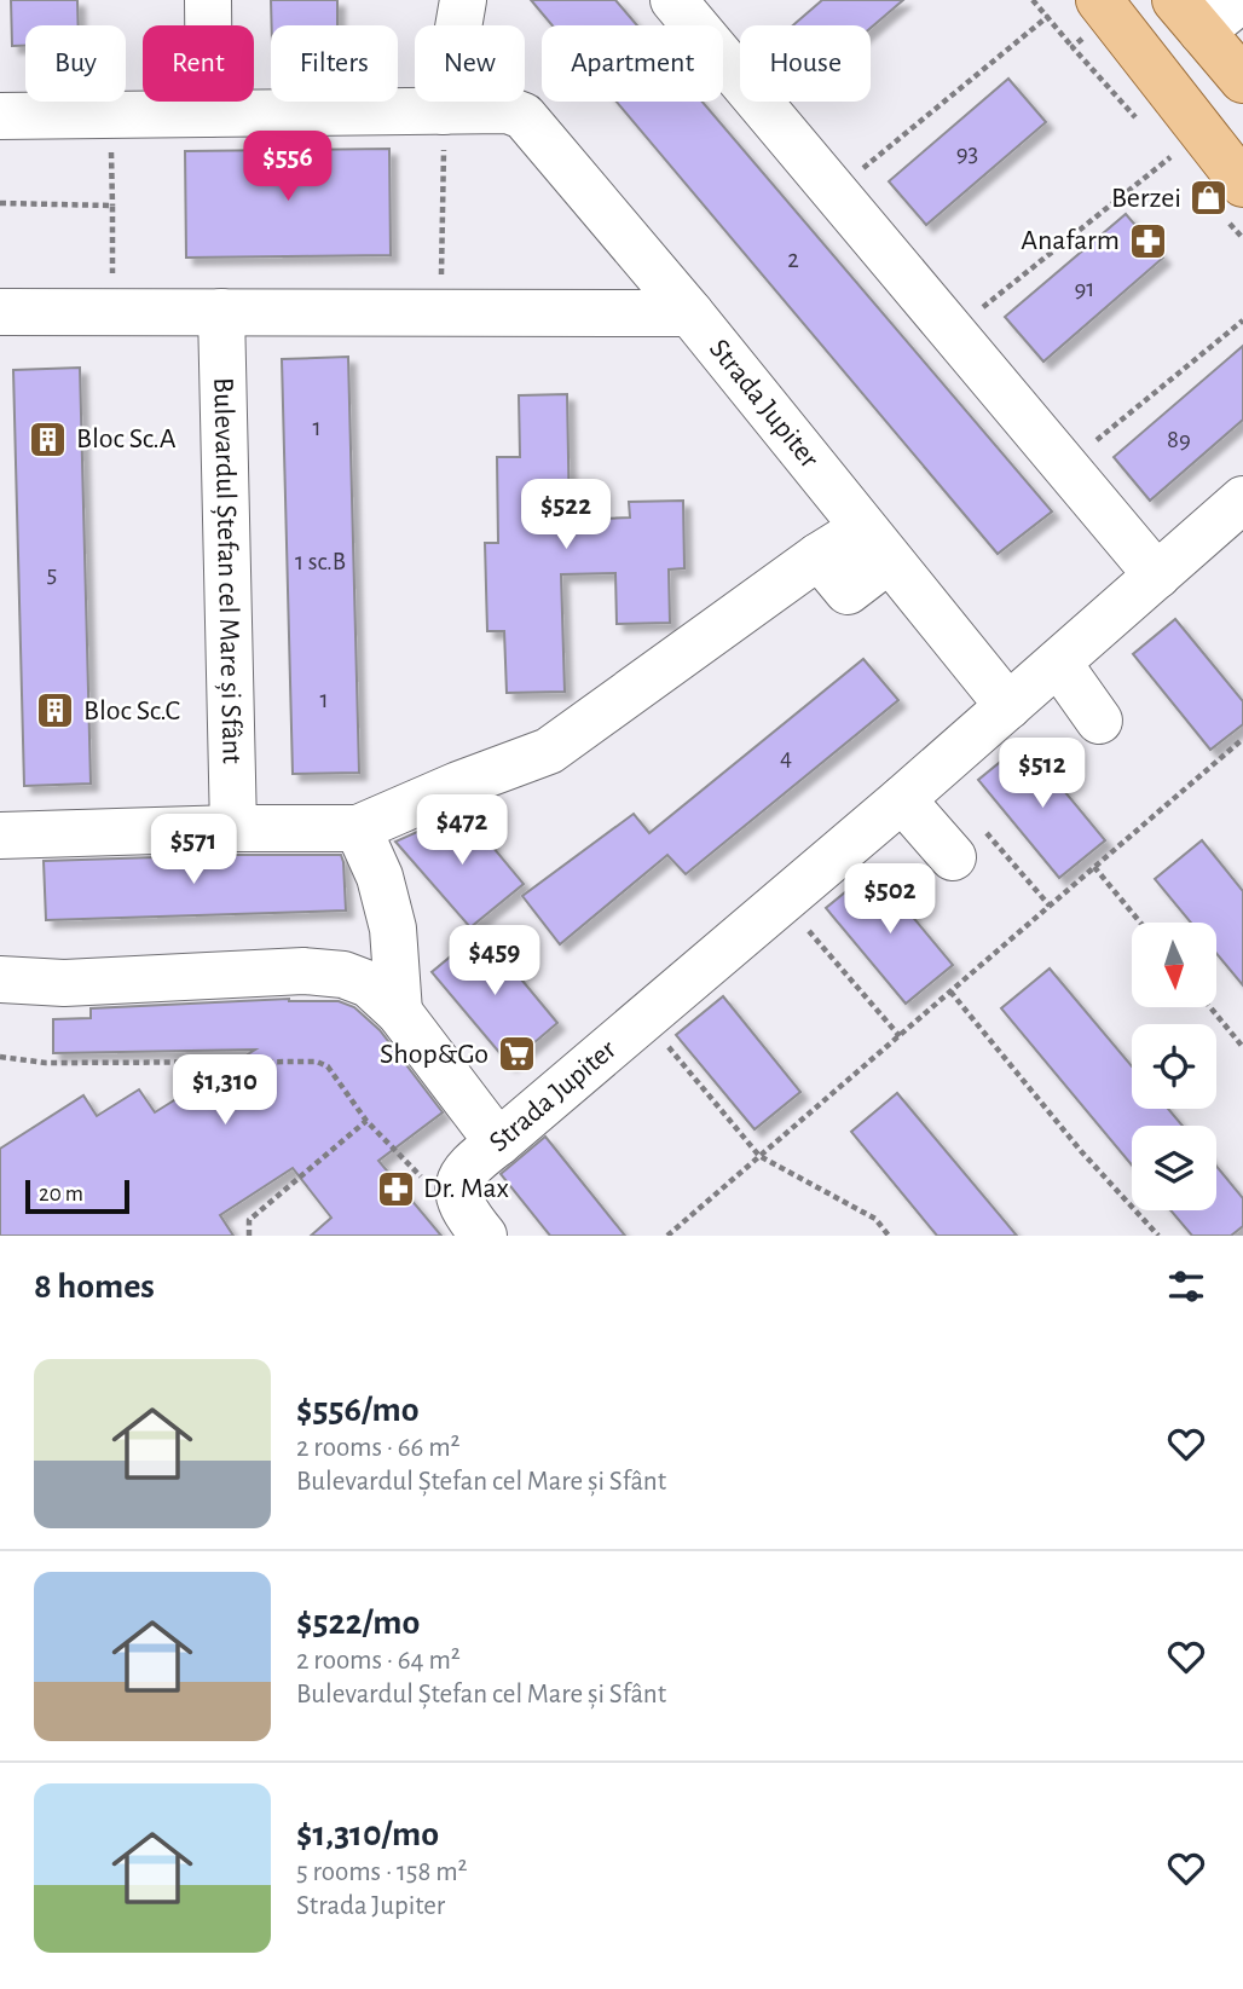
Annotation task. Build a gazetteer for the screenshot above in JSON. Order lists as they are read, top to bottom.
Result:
{
  "streets": {
    "street": ["Strada Jupiter", "Bulevardul Ștefan cel Mare și Sfânt"]
  },
  "places": {
    "shop": ["Berzei"],
    "pharmacy": ["Anafarm", "Dr. Max"],
    "building": ["Bloc Sc.A", "Bloc Sc.C"],
    "supermarket": ["Shop&Go"]
  },
  "house_numbers": [
    "93",
    "2",
    "91",
    "1",
    "89",
    "1 sc.B",
    "5",
    "1",
    "4"
  ],
  "scale_bar": "20 m",
  "north": "bottom",
  "page": {
    "chip": [
      "Buy",
      "Rent",
      "Filters",
      "New",
      "Apartment",
      "House"
    ],
    "price": [
      "$556",
      "$522",
      "$512",
      "$472",
      "$571",
      "$502",
      "$459",
      "$1,310"
    ],
    "scale": "20 m",
    "heading": "8 homes",
    "list": [
      {
        "name": "$556/mo",
        "note": "2 rooms · 66 m² · Bulevardul Ștefan cel Mare și Sfânt"
      },
      {
        "name": "$522/mo",
        "note": "2 rooms · 64 m² · Bulevardul Ștefan cel Mare și Sfânt"
      },
      {
        "name": "$1,310/mo",
        "note": "5 rooms · 158 m² · Strada Jupiter"
      }
    ]
  }
}
